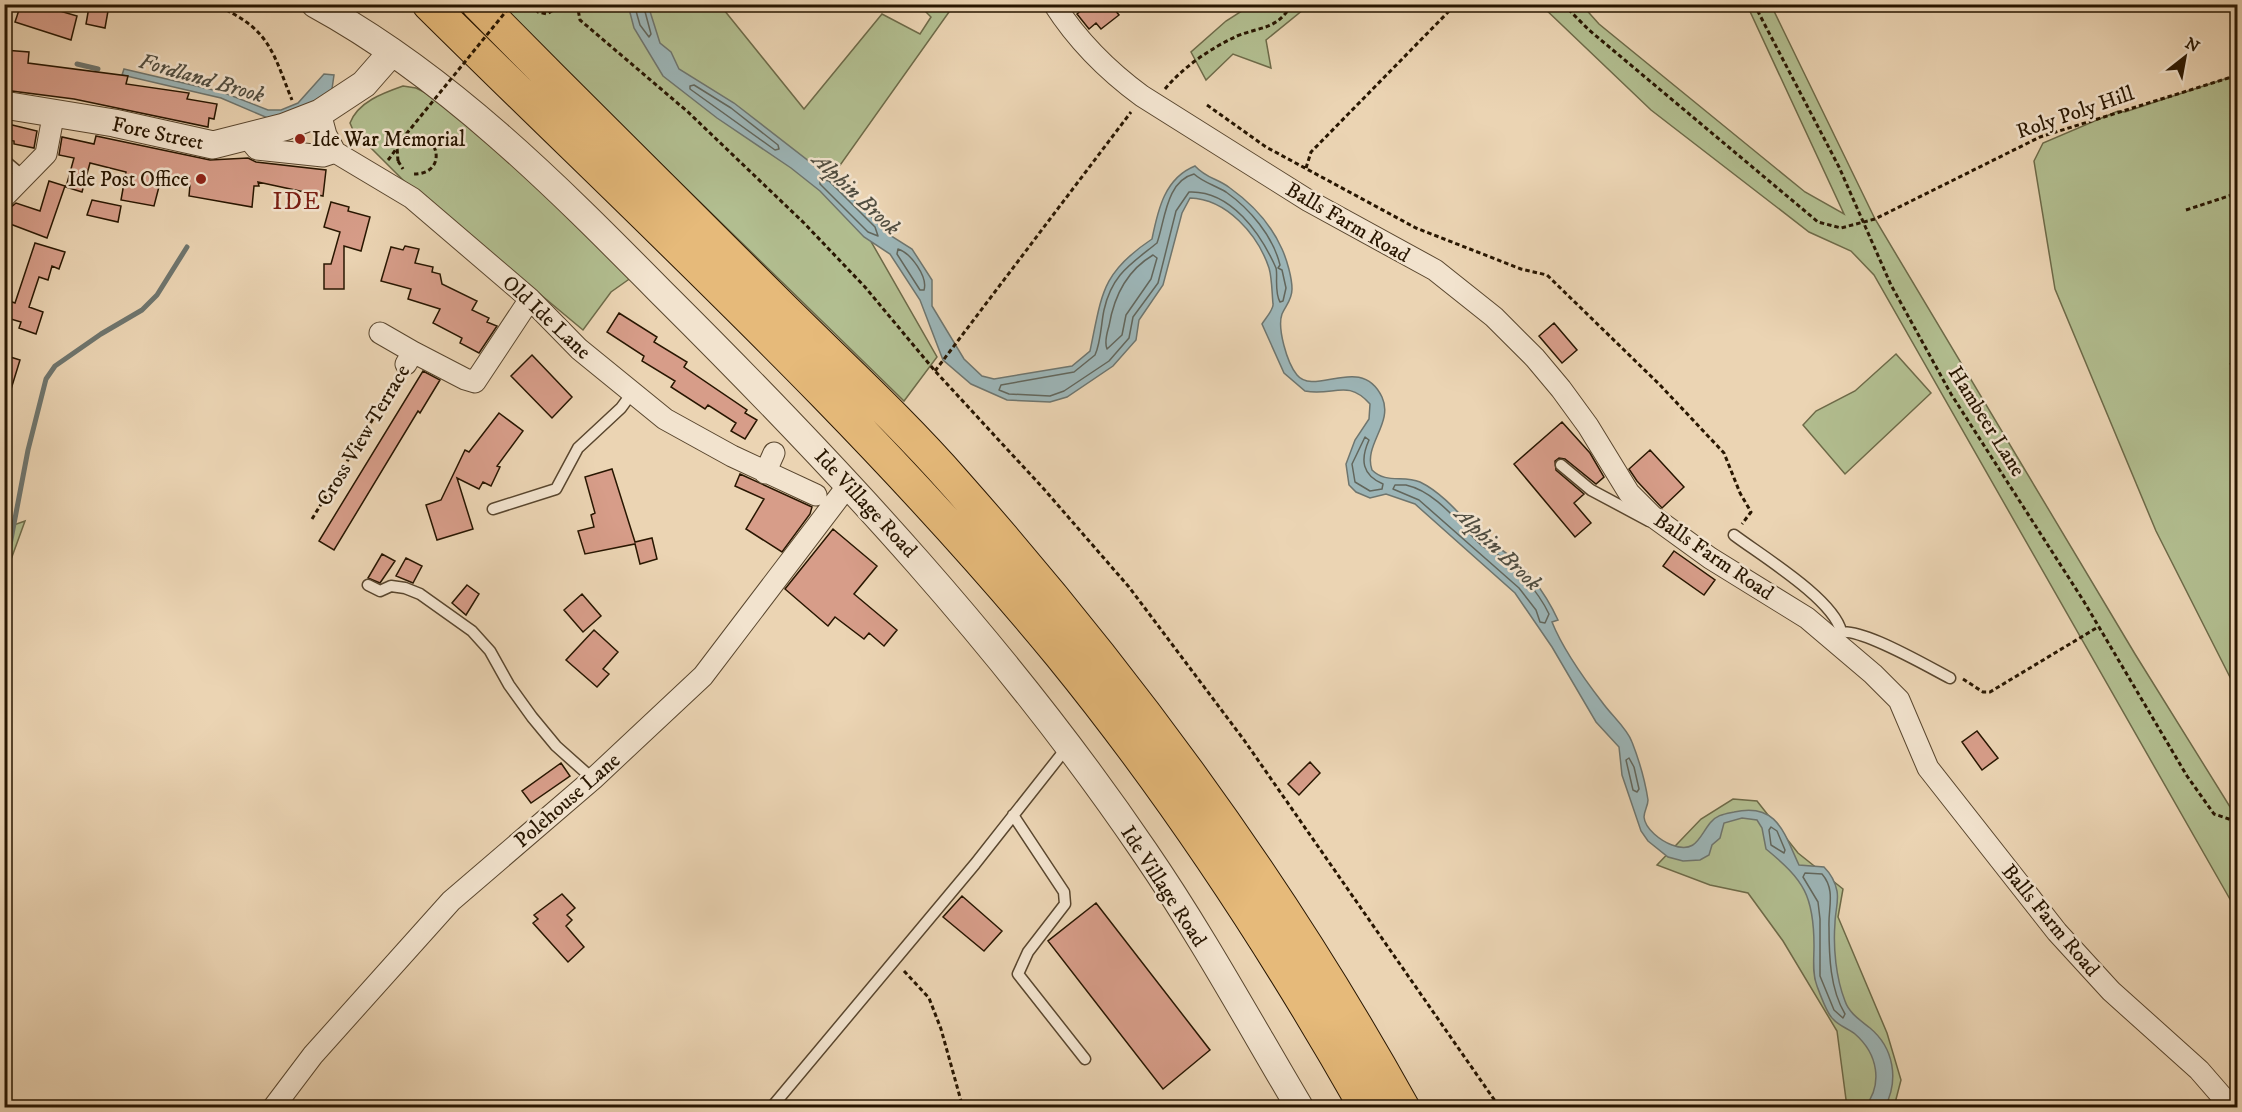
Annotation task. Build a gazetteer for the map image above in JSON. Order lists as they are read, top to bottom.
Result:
{
  "streets": {
    "street": [
      "Fore Street",
      "Balls Farm Road",
      "Old Ide Lane",
      "Cross View Terrace",
      "Ide Village Road",
      "Polehouse Lane"
    ],
    "path": ["Roly Poly Hill", "Hambeer Lane"]
  },
  "crossings": [
    ["Roly Poly Hill", "Hambeer Lane"],
    ["Fore Street", "Ide Village Road"],
    ["Old Ide Lane", "Cross View Terrace"],
    ["Ide Village Road", "Polehouse Lane"]
  ],
  "districts": ["IDE"],
  "water": ["Fordland Brook", "Alphin Brook"],
  "places": ["Ide War Memorial", "Ide Post Office"],
  "north": "top right"
}
